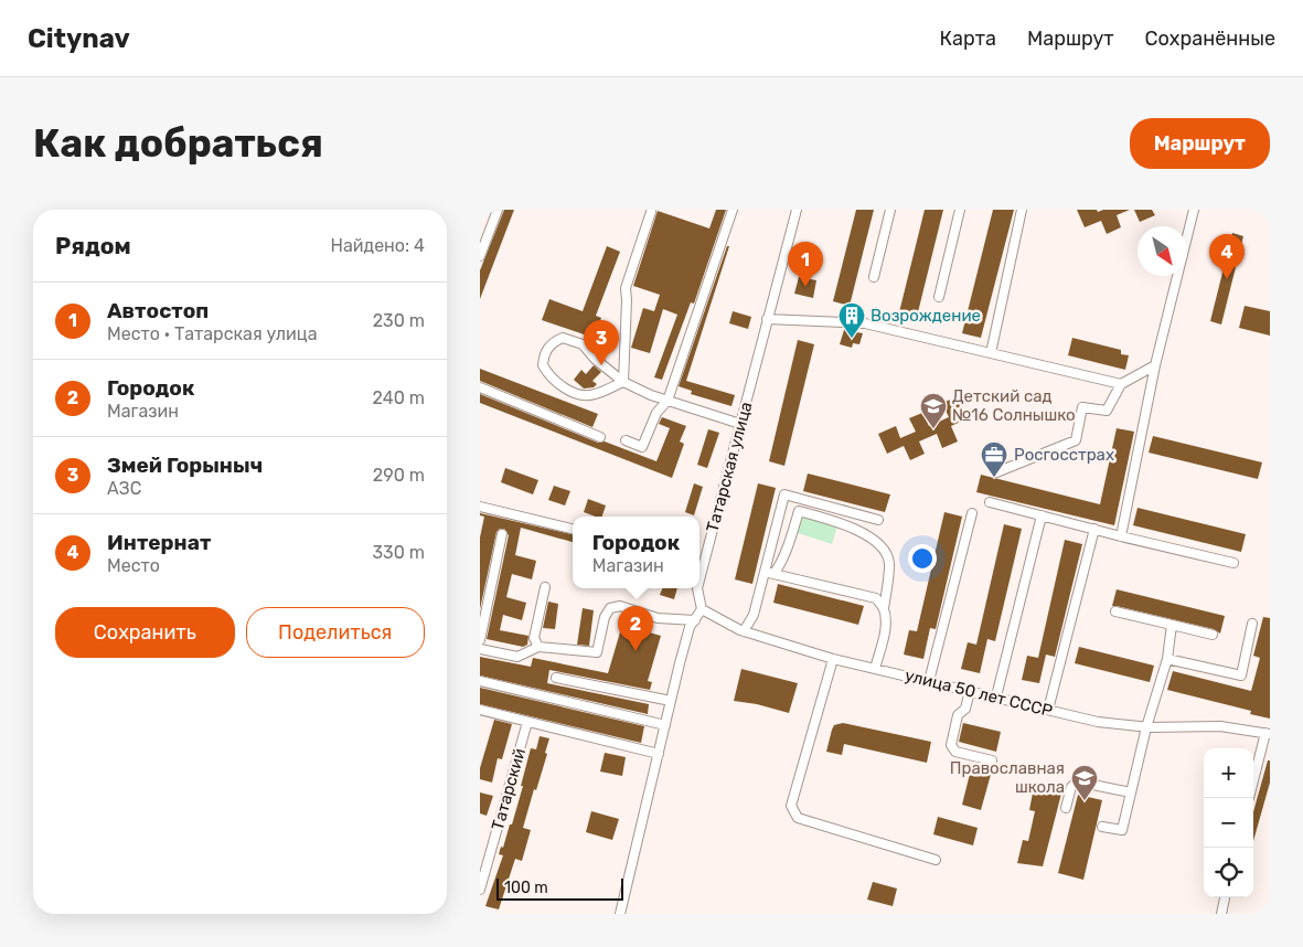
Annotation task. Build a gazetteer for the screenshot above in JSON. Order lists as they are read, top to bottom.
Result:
{
  "streets": {
    "street": ["Татарская улица", "улица 50 лет СССР", "Татарский"]
  },
  "crossings": [
    ["Татарская улица", "улица 50 лет СССР"]
  ],
  "places": {
    "building": ["Возрождение"],
    "school or university": ["Детский сад №16 Солнышко", "Православная школа"],
    "office": ["Росгосстрах"]
  },
  "scale_bar": "100 m",
  "north": "bottom right",
  "page": {
    "header": "Citynav",
    "nav": ["Карта", "Маршрут", "Сохранённые"],
    "buttons": [
      "Маршрут",
      ["Сохранить", "Поделиться"]
    ],
    "title": "Как добраться",
    "heading": ["Рядом", "Найдено: 4"],
    "pins": [
      "4",
      "1",
      "3",
      "2"
    ],
    "list": [
      {
        "mark": "1",
        "name": "Автостоп",
        "note": "Место · Татарская улица",
        "value": "230 m"
      },
      {
        "mark": "2",
        "name": "Городок",
        "note": "Магазин",
        "value": "240 m"
      },
      {
        "mark": "3",
        "name": "Змей Горыныч",
        "note": "АЗС",
        "value": "290 m"
      },
      {
        "mark": "4",
        "name": "Интернат",
        "note": "Место",
        "value": "330 m"
      }
    ],
    "popup": ["Городок", "Магазин"],
    "map_buttons": ["+", "−"],
    "scale": "100 m"
  }
}
